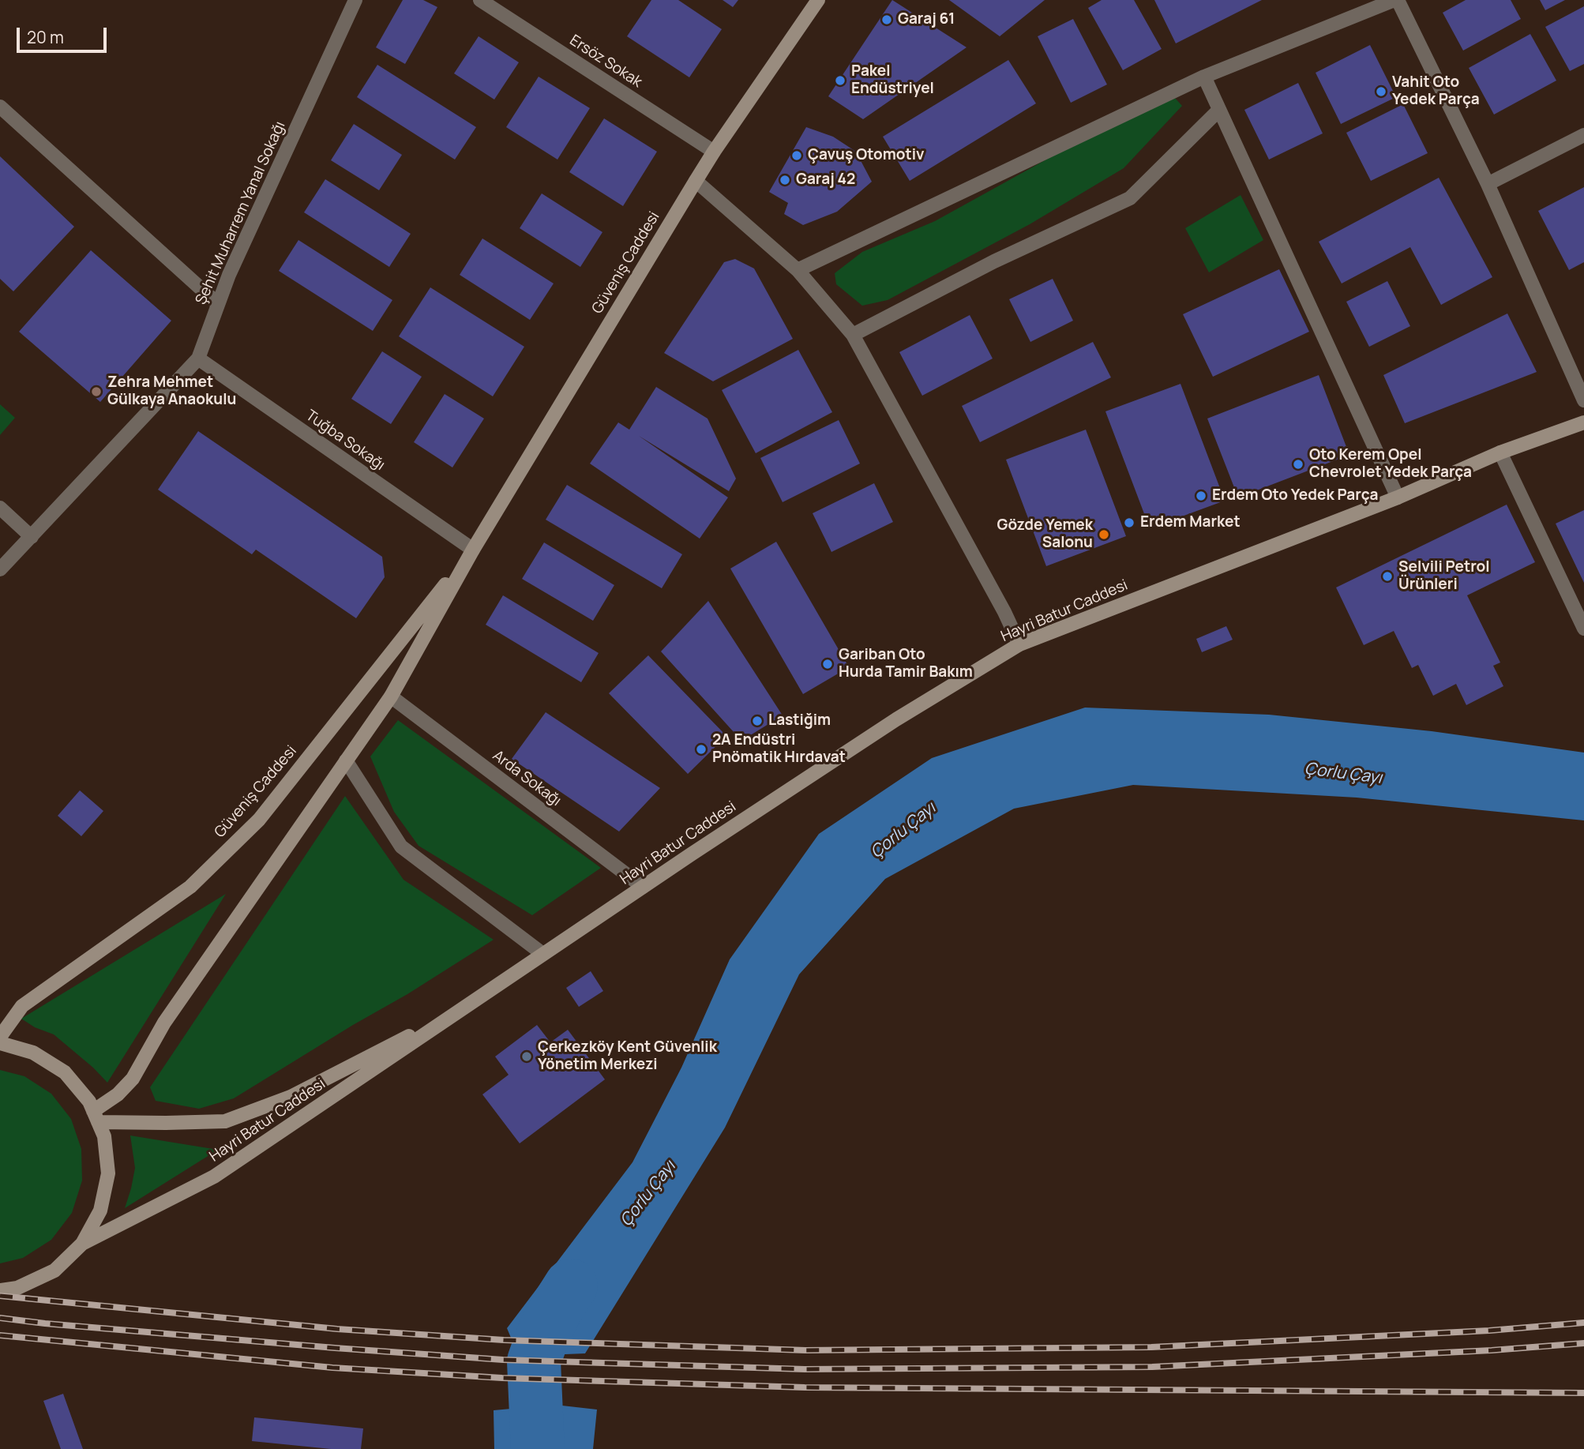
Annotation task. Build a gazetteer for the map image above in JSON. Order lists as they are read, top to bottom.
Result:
{
  "streets": {
    "main road": ["Güveniş Caddesi", "Hayri Batur Caddesi"],
    "street": [
      "Ersöz Sokak",
      "Şehit Muharrem Yanal Sokağı",
      "Tuğba Sokağı",
      "Arda Sokağı"
    ]
  },
  "crossings": [
    ["Ersöz Sokak", "Güveniş Caddesi"],
    ["Şehit Muharrem Yanal Sokağı", "Tuğba Sokağı"],
    ["Güveniş Caddesi", "Tuğba Sokağı"],
    ["Güveniş Caddesi", "Hayri Batur Caddesi"],
    ["Güveniş Caddesi", "Arda Sokağı"],
    ["Hayri Batur Caddesi", "Arda Sokağı"]
  ],
  "water": ["Çorlu Çayı"],
  "places": [
    "Garaj 61",
    "Pakel Endüstriyel",
    "Vahit Oto Yedek Parça",
    "Çavuş Otomotiv",
    "Garaj 42",
    "Zehra Mehmet Gülkaya Anaokulu",
    "Oto Kerem Opel Chevrolet Yedek Parça",
    "Erdem Oto Yedek Parça",
    "Erdem Market",
    "Gözde Yemek Salonu",
    "Selvili Petrol Ürünleri",
    "Gariban Oto Hurda Tamir Bakım",
    "Lastiğim",
    "2A Endüstri Pnömatik Hırdavat",
    "Çerkezköy Kent Güvenlik Yönetim Merkezi"
  ],
  "scale_bar": "20 m"
}
